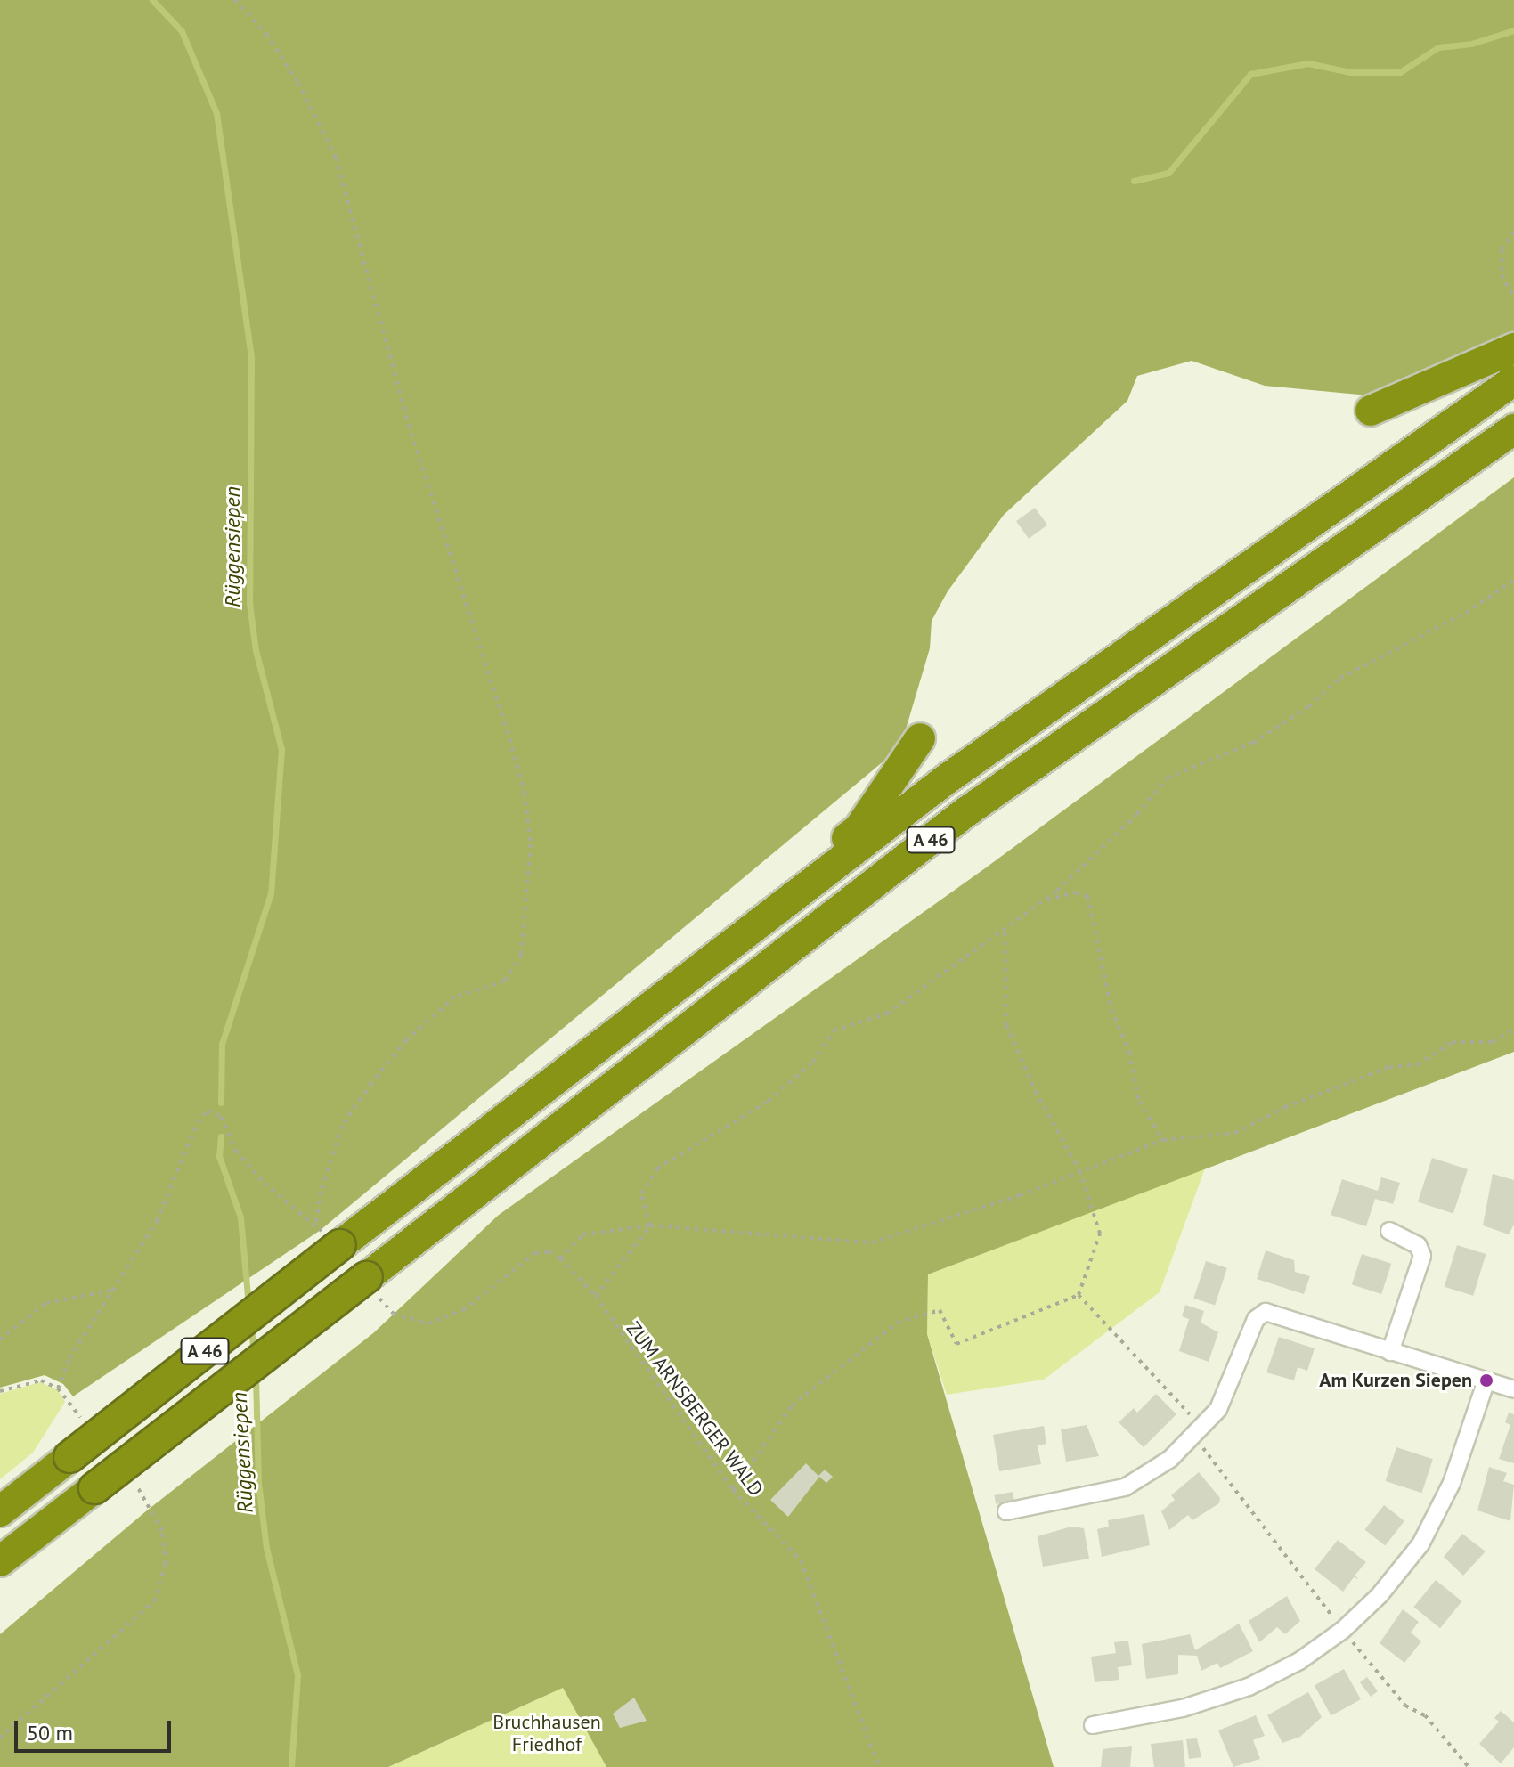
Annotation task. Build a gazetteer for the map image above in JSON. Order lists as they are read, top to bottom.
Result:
{
  "streets": {
    "highway": ["A 46"],
    "path": ["ZUM ARNSBERGER WALD"]
  },
  "water": ["Rüggensiepen"],
  "parks": ["Bruchhausen Friedhof"],
  "places": ["Am Kurzen Siepen"],
  "scale_bar": "50 m"
}
